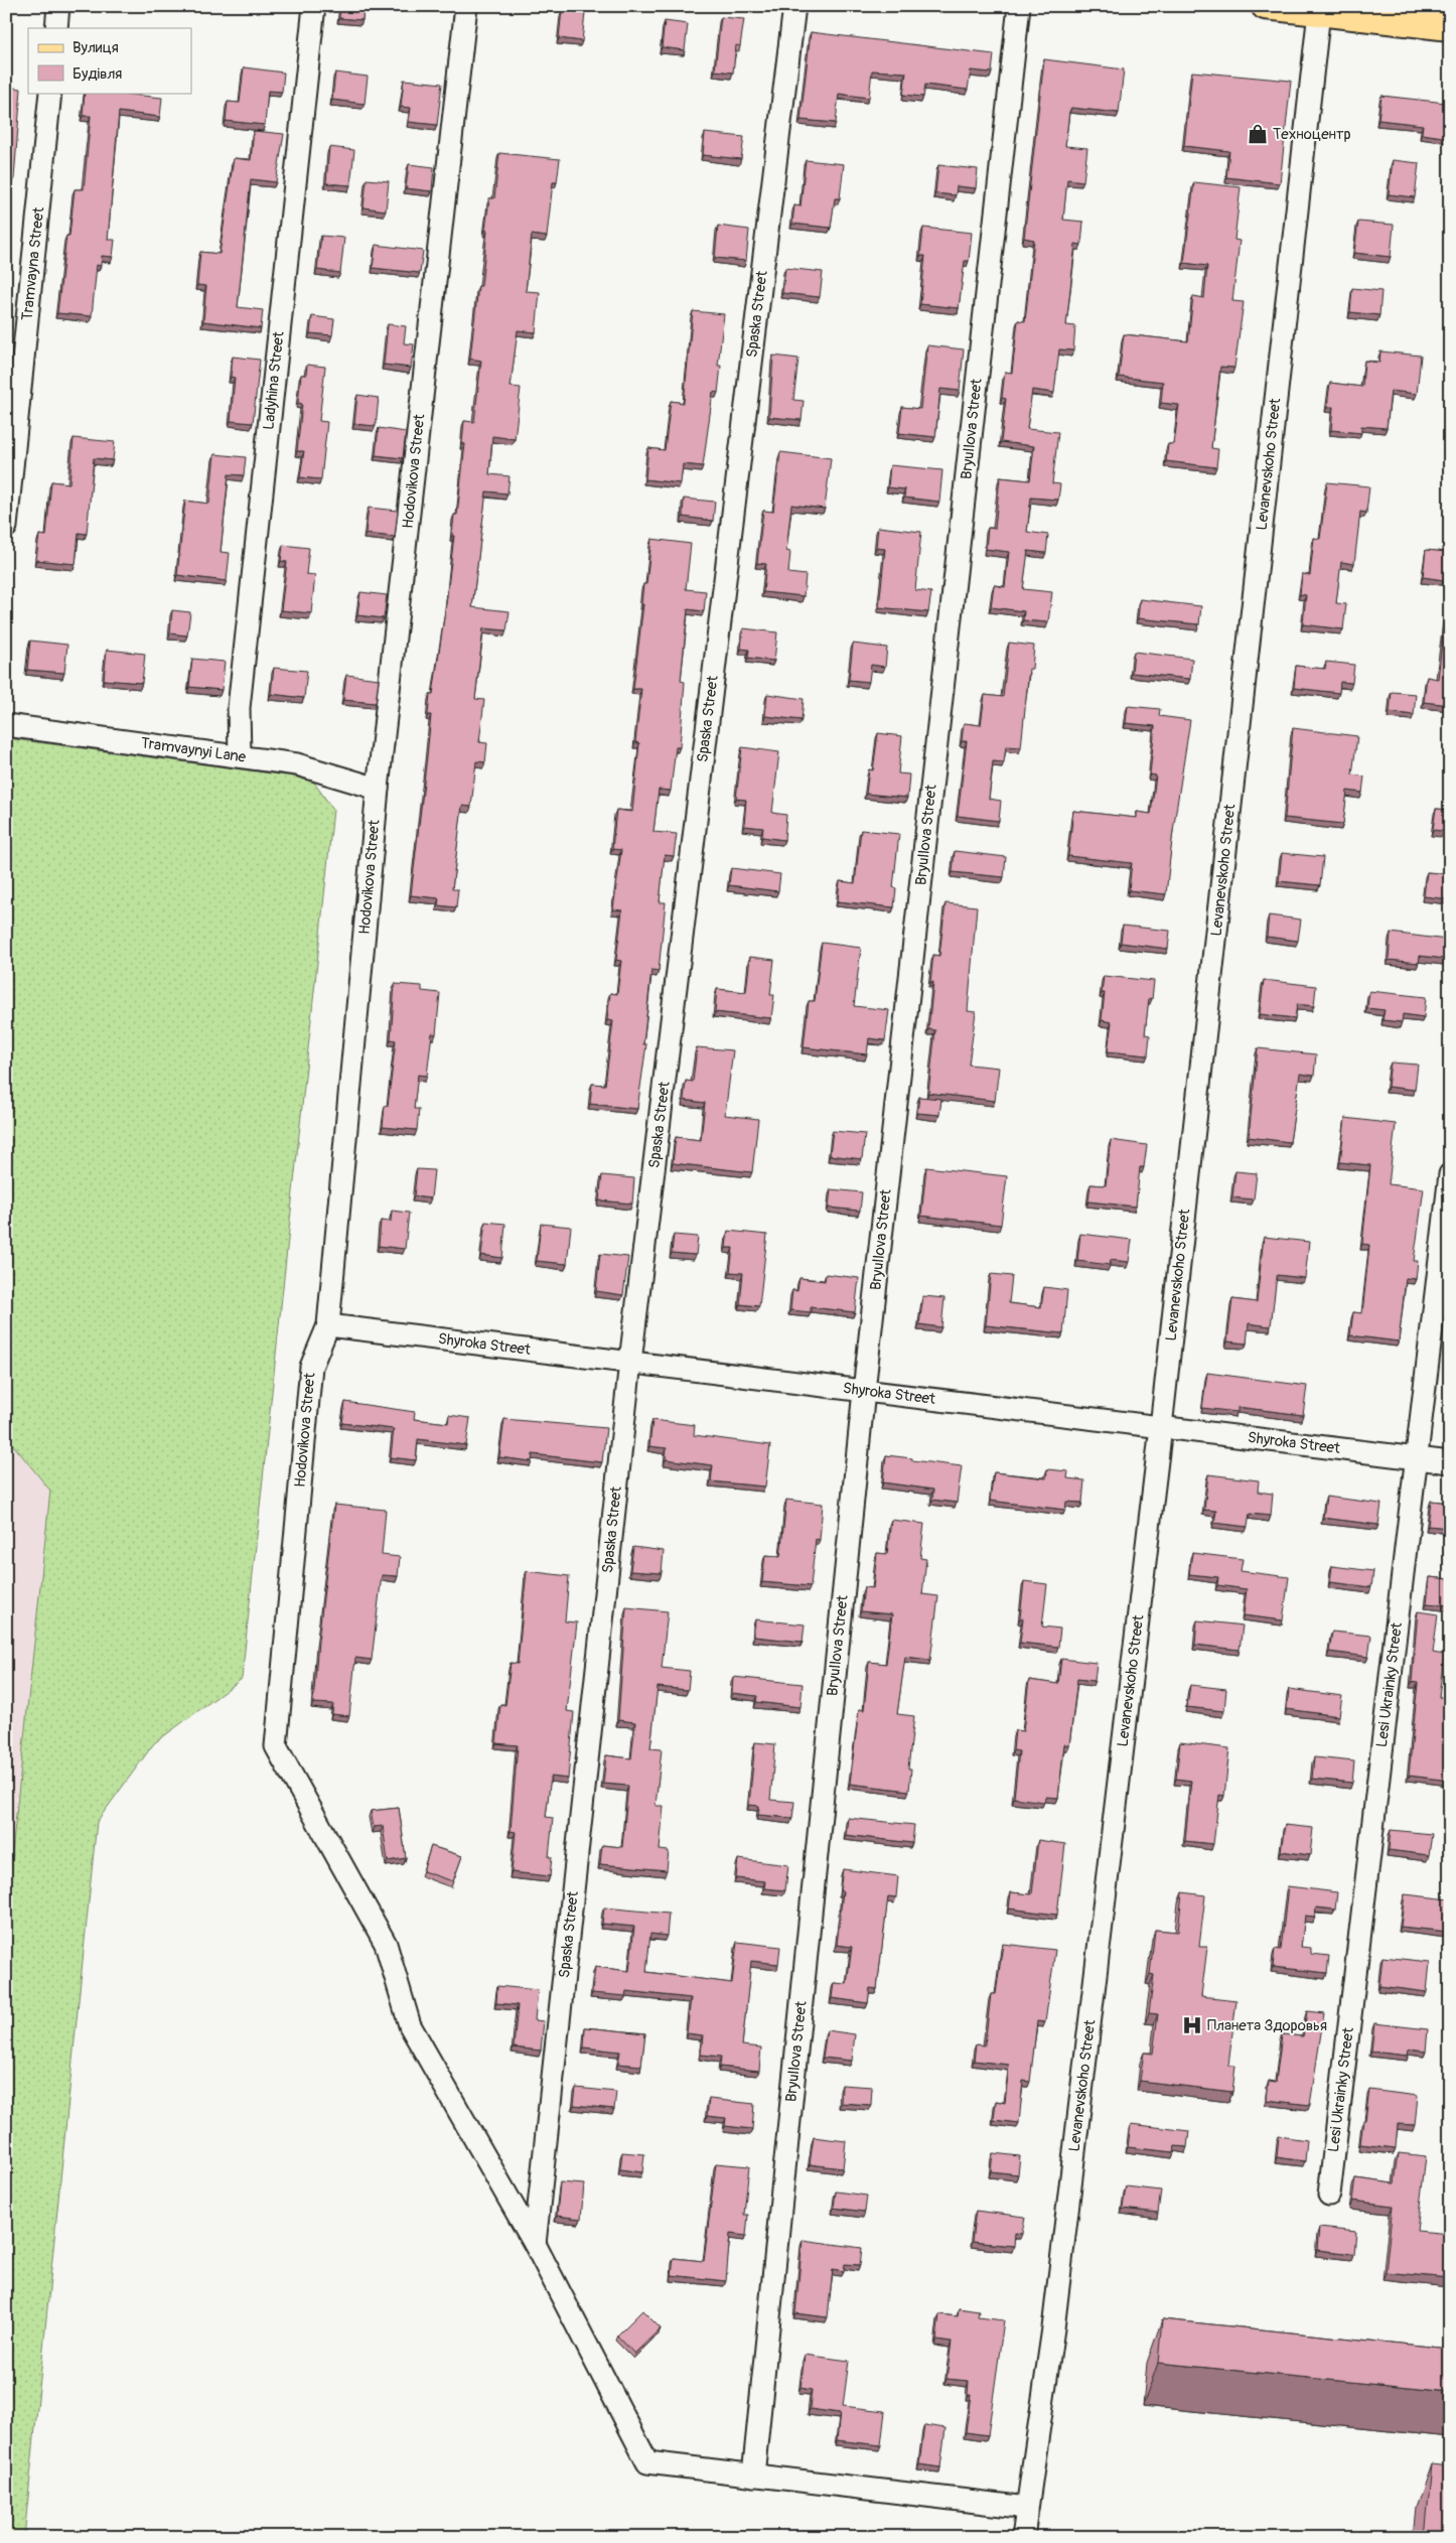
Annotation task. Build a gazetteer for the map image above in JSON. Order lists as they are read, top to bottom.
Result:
{
  "streets": {
    "street": [
      "Tramvayna Street",
      "Spaska Street",
      "Ladyhina Street",
      "Bryullova Street",
      "Levanevskoho Street",
      "Hodovikova Street",
      "Tramvaynyi Lane",
      "Shyroka Street",
      "Lesi Ukrainky Street"
    ]
  },
  "crossings": [
    ["Spaska Street", "Hodovikova Street"],
    ["Spaska Street", "Shyroka Street"],
    ["Ladyhina Street", "Tramvaynyi Lane"],
    ["Bryullova Street", "Shyroka Street"],
    ["Levanevskoho Street", "Shyroka Street"],
    ["Hodovikova Street", "Tramvaynyi Lane"],
    ["Hodovikova Street", "Shyroka Street"],
    ["Shyroka Street", "Lesi Ukrainky Street"]
  ],
  "places": {
    "shop": ["Техноцентр"],
    "hospital": ["Планета Здоровья"]
  },
  "legend": ["Вулиця", "Будівля"]
}
